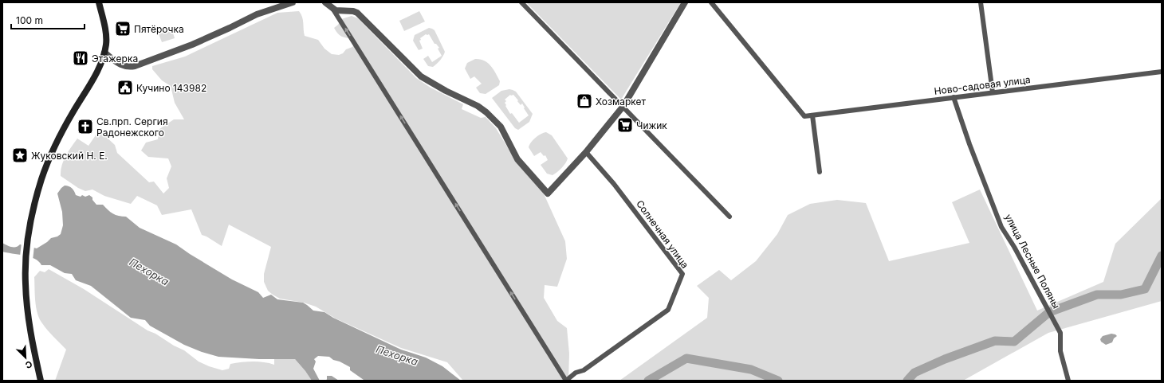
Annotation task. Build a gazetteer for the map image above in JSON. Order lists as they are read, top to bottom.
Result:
{
  "streets": {
    "street": ["Ново-садовая улица", "Солнечная улица", "улица Лесные Поляны"]
  },
  "crossings": [
    ["Ново-садовая улица", "улица Лесные Поляны"]
  ],
  "water": ["Пехорка"],
  "places": {
    "supermarket": ["Пятёрочка", "Чижик"],
    "restaurant": ["Этажерка"],
    "public building": ["Кучино 143982"],
    "shop": ["Хозмаркет"],
    "church": ["Св.прп. Сергия Радонежского"],
    "place": ["Жуковский Н. Е."]
  },
  "scale_bar": "100 m",
  "north": "bottom right"
}
